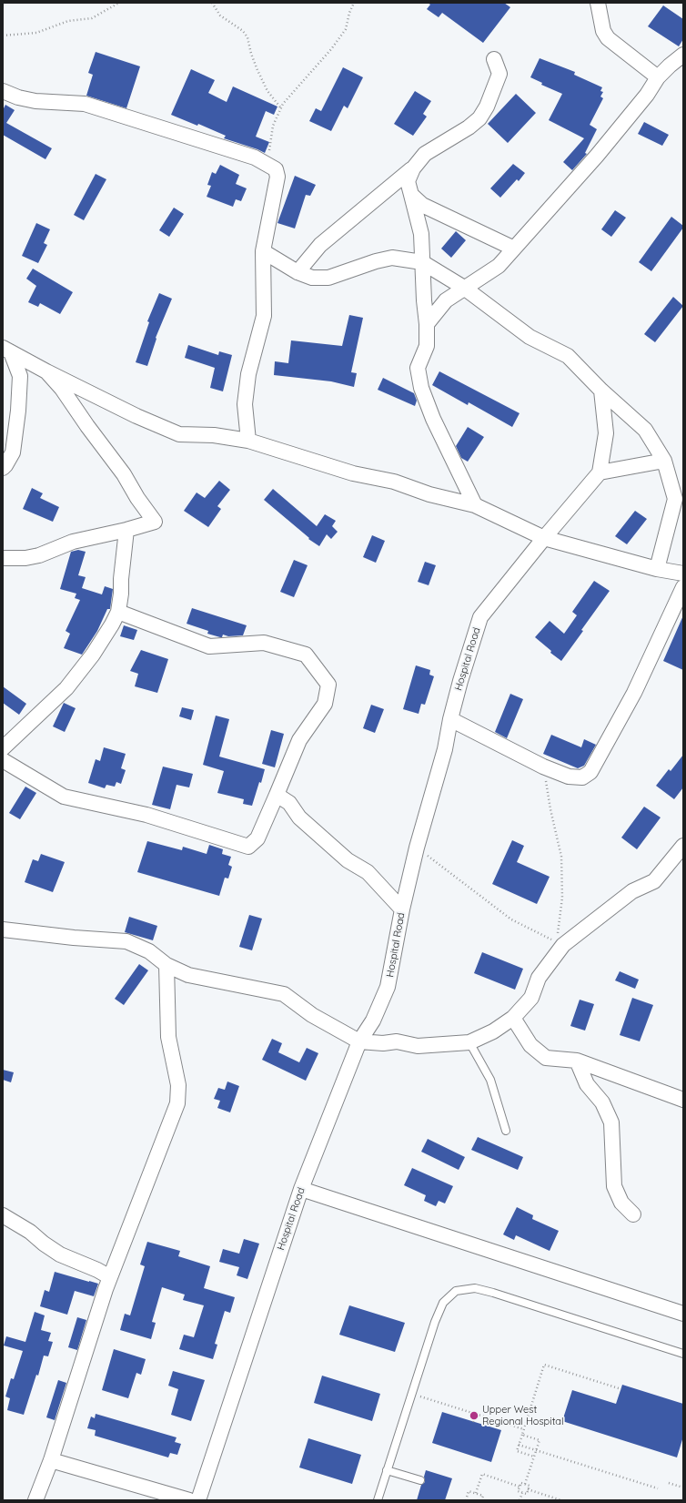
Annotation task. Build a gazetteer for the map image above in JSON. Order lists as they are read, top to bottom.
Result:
{
  "streets": {
    "street": ["Hospital Road"]
  },
  "places": ["Upper West Regional Hospital"]
}
